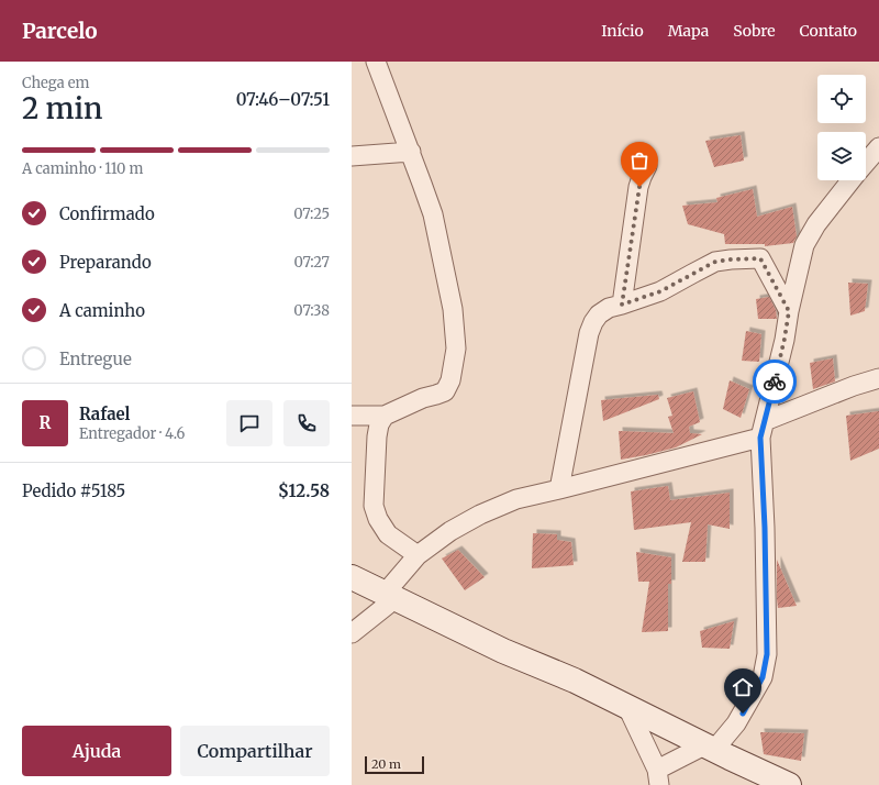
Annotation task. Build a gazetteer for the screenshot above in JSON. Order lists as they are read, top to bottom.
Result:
{
  "scale_bar": "20 m",
  "page": {
    "header": "Parcelo",
    "nav": [
      "Início",
      "Mapa",
      "Sobre",
      "Contato"
    ],
    "heading": ["2 min", "Chega em", "07:46–07:51"],
    "panel": [
      "Rafael",
      "Entregador · 4.6",
      "Pedido #5185",
      "$12.58"
    ],
    "bar": "A caminho · 110 m",
    "list": [
      ["Confirmado", "07:25"],
      ["Preparando", "07:27"],
      ["A caminho", "07:38"],
      "Entregue"
    ],
    "round": "R",
    "buttons": ["Ajuda", "Compartilhar"],
    "scale": "20 m"
  }
}
